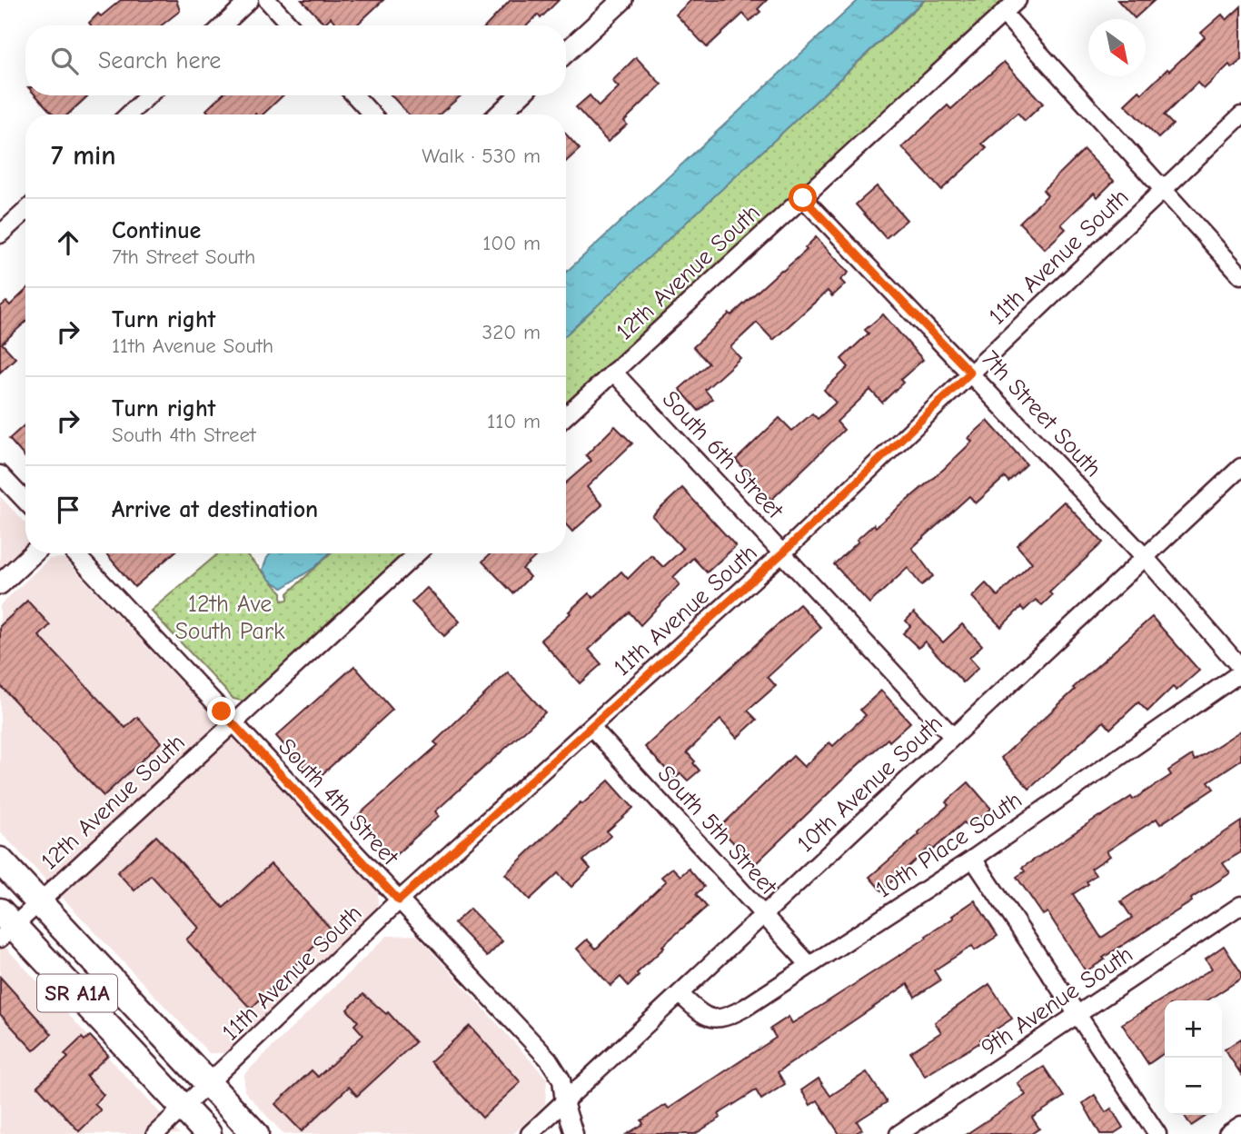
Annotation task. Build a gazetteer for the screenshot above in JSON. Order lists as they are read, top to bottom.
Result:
{
  "streets": {
    "main road": ["SR A1A"],
    "street": [
      "11th Avenue South",
      "12th Avenue South",
      "7th Street South",
      "South 6th Street",
      "10th Avenue South",
      "South 4th Street",
      "South 5th Street",
      "10th Place South",
      "9th Avenue South"
    ]
  },
  "crossings": [
    ["11th Avenue South", "7th Street South"],
    ["11th Avenue South", "South 6th Street"],
    ["11th Avenue South", "South 4th Street"],
    ["11th Avenue South", "South 5th Street"],
    ["11th Avenue South", "SR A1A"],
    ["12th Avenue South", "7th Street South"],
    ["12th Avenue South", "South 6th Street"],
    ["12th Avenue South", "South 4th Street"],
    ["12th Avenue South", "SR A1A"],
    ["7th Street South", "10th Avenue South"],
    ["South 6th Street", "10th Avenue South"],
    ["10th Avenue South", "South 4th Street"],
    ["10th Avenue South", "South 5th Street"],
    ["10th Avenue South", "10th Place South"],
    ["South 5th Street", "10th Place South"]
  ],
  "parks": ["12th Ave South Park"],
  "north": "bottom right",
  "page": {
    "search": "Search here",
    "heading": ["7 min", "Walk · 530 m"],
    "list": [
      ["Continue", "7th Street South", "100 m"],
      ["Turn right", "11th Avenue South", "320 m"],
      ["Turn right", "South 4th Street", "110 m"],
      "Arrive at destination"
    ],
    "map_buttons": ["+", "−"]
  }
}
